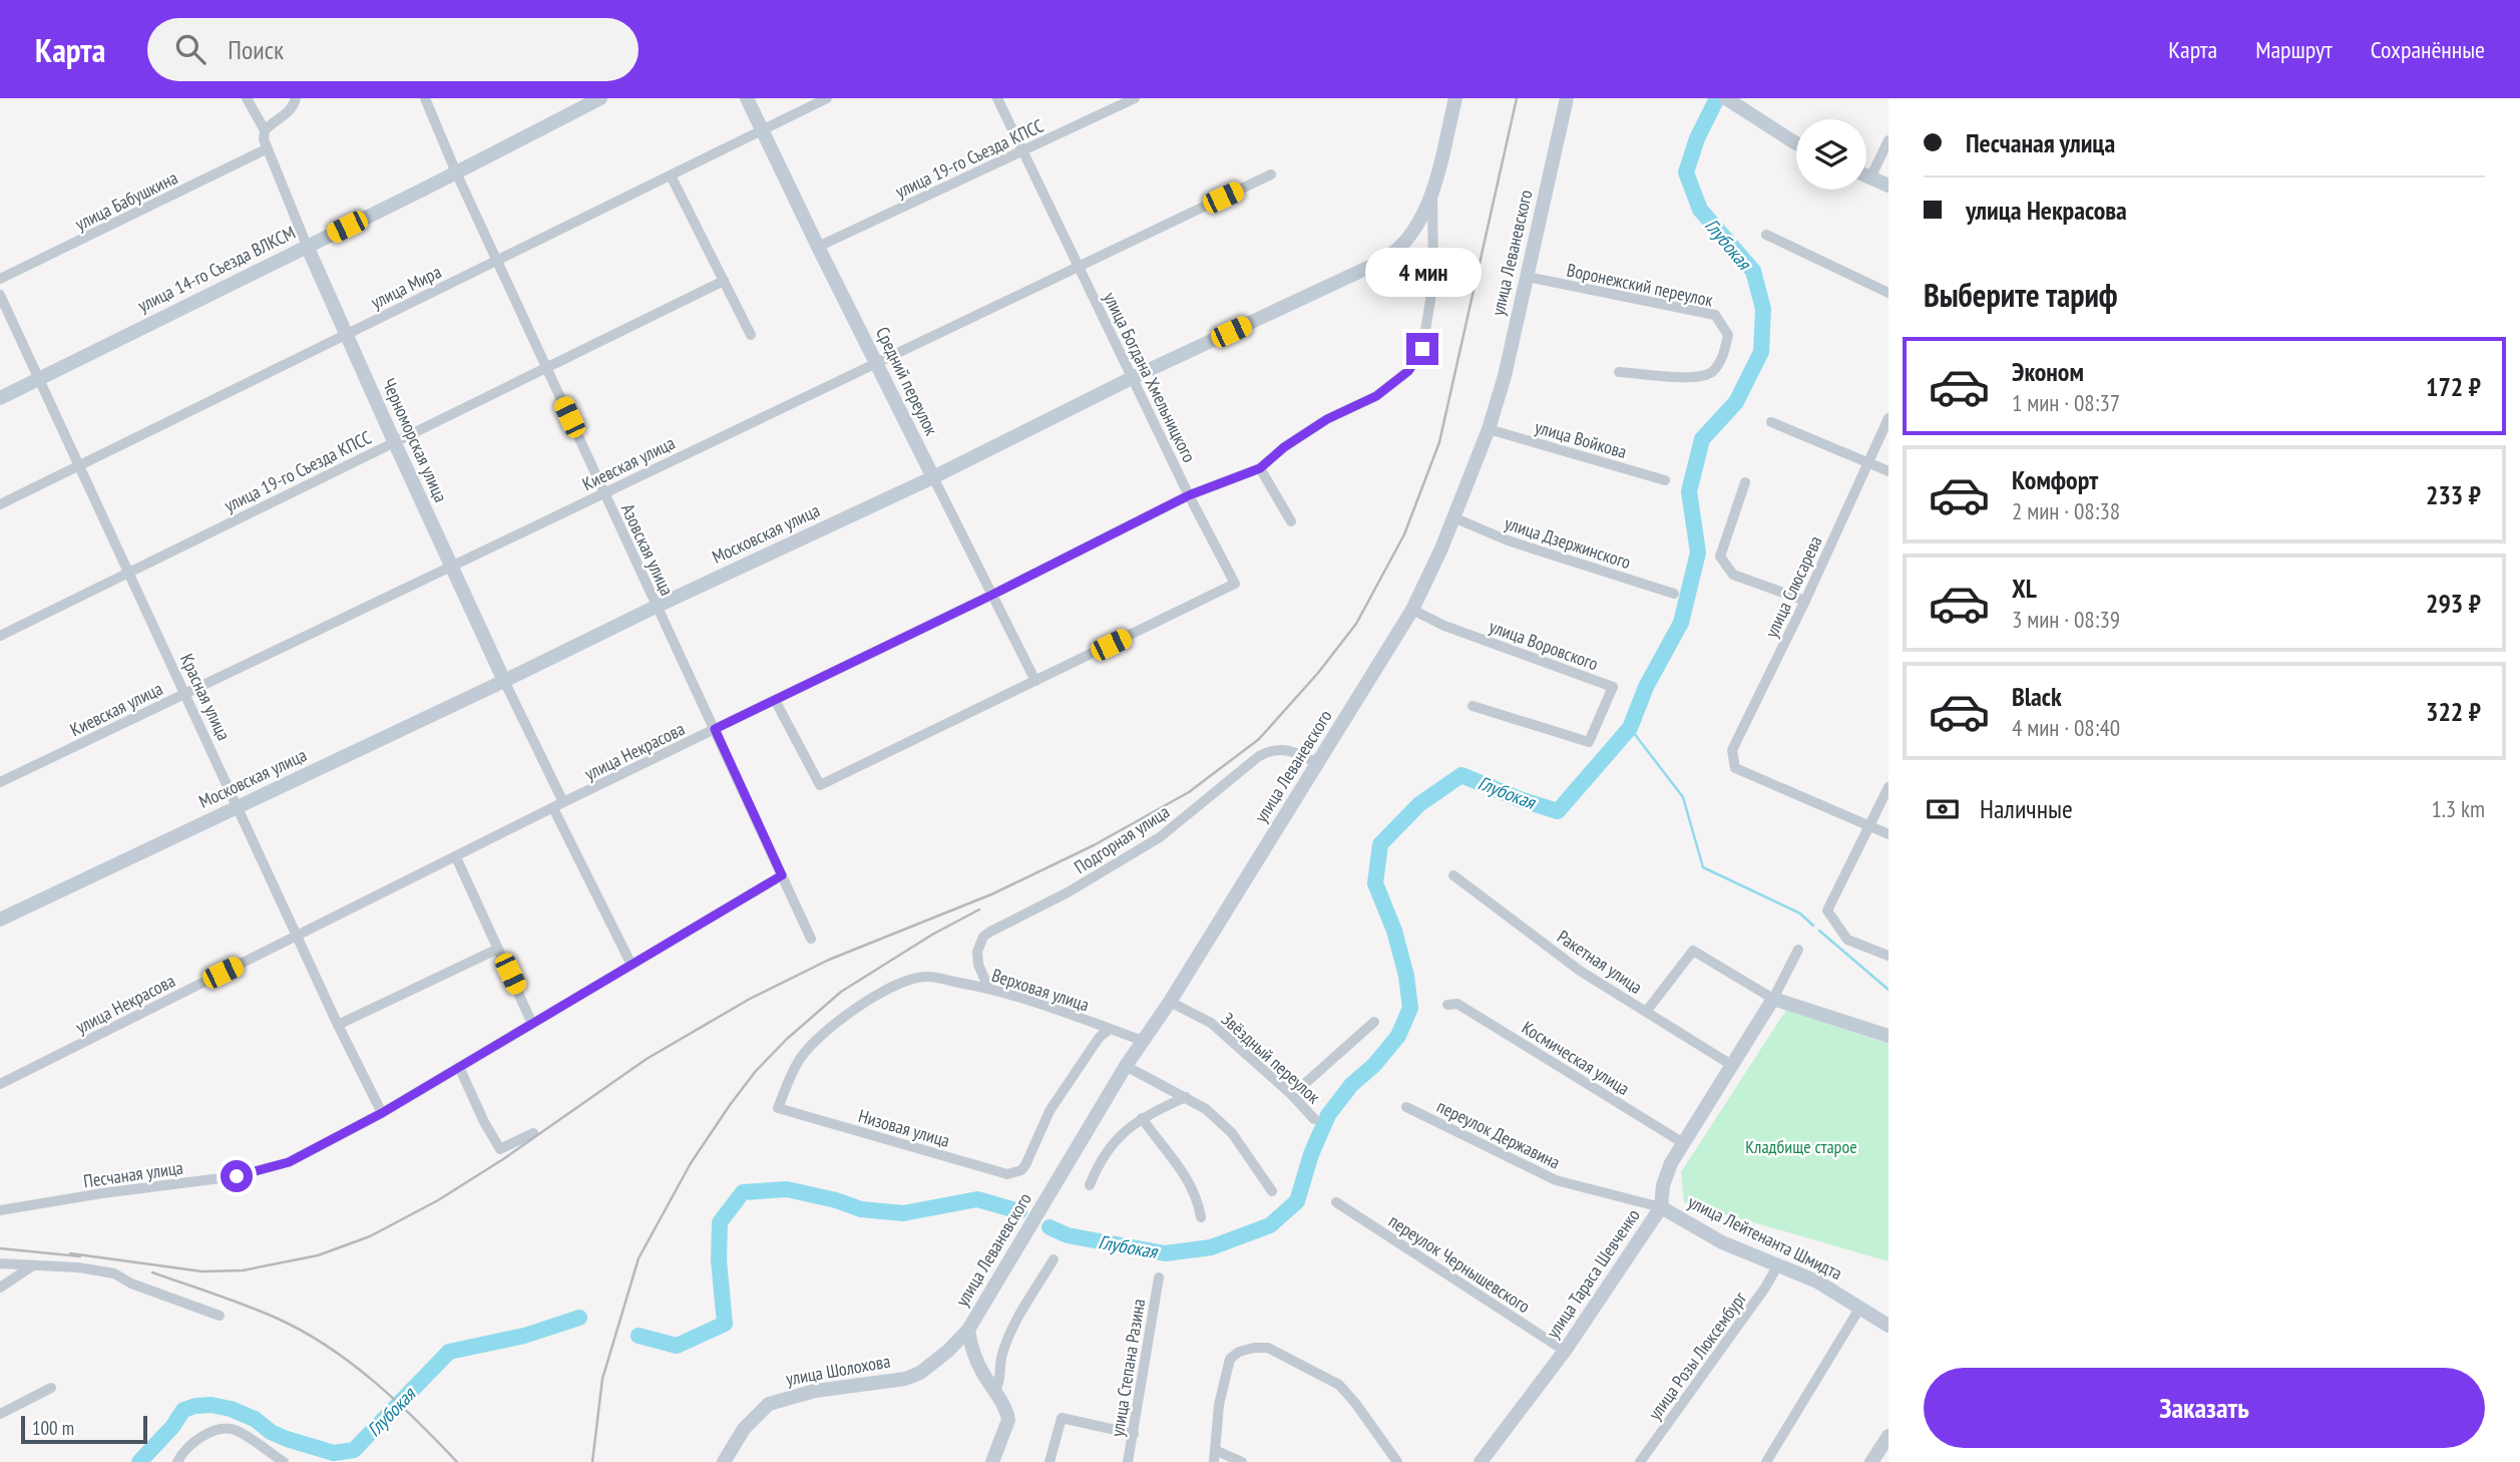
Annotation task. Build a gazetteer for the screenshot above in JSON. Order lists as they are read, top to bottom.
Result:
{
  "streets": {
    "street": [
      "улица 19-го Съезда КПСС",
      "улица Бабушкина",
      "улица Леваневского",
      "улица 14-го Съезда ВЛКСМ",
      "Воронежский переулок",
      "улица Мира",
      "улица Богдана Хмельницкого",
      "Средний переулок",
      "улица Войкова",
      "Черноморская улица",
      "Киевская улица",
      "Московская улица",
      "улица Дзержинского",
      "Азовская улица",
      "улица Слюсарева",
      "улица Воровского",
      "Красная улица",
      "улица Некрасова",
      "Подгорная улица",
      "Ракетная улица",
      "Верховая улица",
      "Звёздный переулок",
      "Космическая улица",
      "Низовая улица",
      "переулок Державина",
      "Песчаная улица",
      "улица Лейтенанта Шмидта",
      "переулок Чернышевского",
      "улица Тараса Шевченко",
      "улица Розы Люксембург",
      "улица Степана Разина",
      "улица Шолохова"
    ]
  },
  "crossings": [
    ["улица 19-го Съезда КПСС", "улица Богдана Хмельницкого"],
    ["улица 19-го Съезда КПСС", "Средний переулок"],
    ["улица 19-го Съезда КПСС", "Черноморская улица"],
    ["улица 19-го Съезда КПСС", "Азовская улица"],
    ["улица 19-го Съезда КПСС", "Красная улица"],
    ["улица Бабушкина", "Черноморская улица"],
    ["улица Леваневского", "Воронежский переулок"],
    ["улица Леваневского", "улица Войкова"],
    ["улица Леваневского", "улица Дзержинского"],
    ["улица Леваневского", "улица Воровского"],
    ["улица Леваневского", "Подгорная улица"],
    ["улица Леваневского", "Верховая улица"],
    ["улица Леваневского", "Звёздный переулок"],
    ["улица Леваневского", "Низовая улица"],
    ["улица Леваневского", "улица Шолохова"],
    ["улица 14-го Съезда ВЛКСМ", "Черноморская улица"],
    ["улица 14-го Съезда ВЛКСМ", "Азовская улица"],
    ["улица 14-го Съезда ВЛКСМ", "Красная улица"],
    ["улица Мира", "Средний переулок"],
    ["улица Мира", "Черноморская улица"],
    ["улица Мира", "Азовская улица"],
    ["улица Мира", "Красная улица"],
    ["улица Богдана Хмельницкого", "Средний переулок"],
    ["улица Богдана Хмельницкого", "Киевская улица"],
    ["улица Богдана Хмельницкого", "Московская улица"],
    ["улица Богдана Хмельницкого", "улица Некрасова"],
    ["Средний переулок", "Киевская улица"],
    ["Средний переулок", "Московская улица"],
    ["Средний переулок", "улица Некрасова"],
    ["Черноморская улица", "Киевская улица"],
    ["Черноморская улица", "Московская улица"],
    ["Черноморская улица", "улица Некрасова"],
    ["Киевская улица", "Азовская улица"],
    ["Киевская улица", "Красная улица"],
    ["Московская улица", "Азовская улица"],
    ["Московская улица", "Красная улица"],
    ["Московская улица", "улица Некрасова"],
    ["Азовская улица", "улица Некрасова"],
    ["Азовская улица", "Песчаная улица"],
    ["Красная улица", "улица Некрасова"],
    ["Красная улица", "Песчаная улица"],
    ["Подгорная улица", "Верховая улица"],
    ["Ракетная улица", "улица Тараса Шевченко"],
    ["Верховая улица", "Низовая улица"],
    ["Космическая улица", "улица Тараса Шевченко"],
    ["переулок Державина", "улица Лейтенанта Шмидта"],
    ["переулок Державина", "улица Тараса Шевченко"],
    ["улица Лейтенанта Шмидта", "улица Тараса Шевченко"],
    ["улица Лейтенанта Шмидта", "улица Розы Люксембург"],
    ["переулок Чернышевского", "улица Тараса Шевченко"]
  ],
  "water": ["Глубокая"],
  "parks": ["Кладбище старое"],
  "scale_bar": "100 m",
  "page": {
    "header": "Карта",
    "search": "Поиск",
    "nav": ["Карта", "Маршрут", "Сохранённые"],
    "banner": ["Песчаная улица", "улица Некрасова"],
    "bubble": "4 мин",
    "heading": "Выберите тариф",
    "list": [
      {
        "name": "Эконом",
        "note": "1 мин · 08:37",
        "value": "172 ₽"
      },
      {
        "name": "Комфорт",
        "note": "2 мин · 08:38",
        "value": "233 ₽"
      },
      {
        "name": "XL",
        "note": "3 мин · 08:39",
        "value": "293 ₽"
      },
      {
        "name": "Black",
        "note": "4 мин · 08:40",
        "value": "322 ₽"
      }
    ],
    "pay": ["Наличные", "1.3 km"],
    "buttons": "Заказать",
    "scale": "100 m"
  }
}
